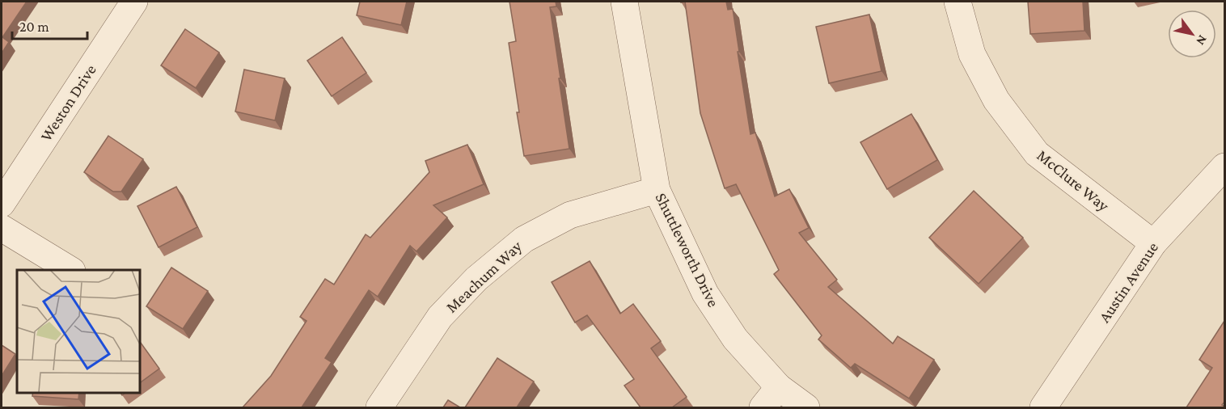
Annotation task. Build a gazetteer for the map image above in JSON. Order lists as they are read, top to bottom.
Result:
{
  "streets": {
    "street": [
      "Weston Drive",
      "McClure Way",
      "Shuttleworth Drive",
      "Meachum Way",
      "Austin Avenue"
    ]
  },
  "crossings": [
    ["McClure Way", "Austin Avenue"],
    ["Shuttleworth Drive", "Meachum Way"]
  ],
  "scale_bar": "20 m",
  "north": "bottom right"
}
